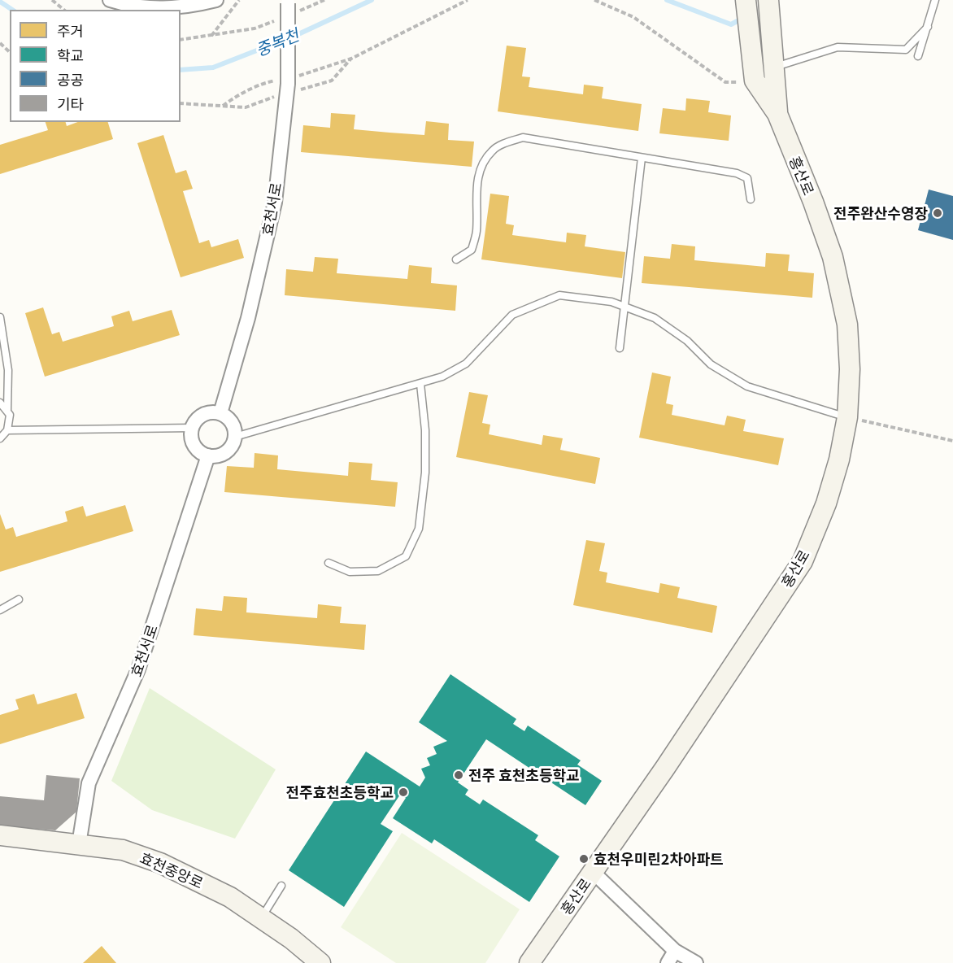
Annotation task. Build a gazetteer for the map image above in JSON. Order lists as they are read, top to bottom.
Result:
{
  "streets": {
    "street": ["홍산로", "효천서로", "효천중앙로"]
  },
  "crossings": [
    ["효천서로", "효천중앙로"]
  ],
  "water": ["중복천"],
  "places": [
    "전주완산수영장",
    "전주 효천초등학교",
    "전주효천초등학교",
    "효천우미린2차아파트"
  ],
  "legend": [
    "주거",
    "학교",
    "공공",
    "기타"
  ]
}
